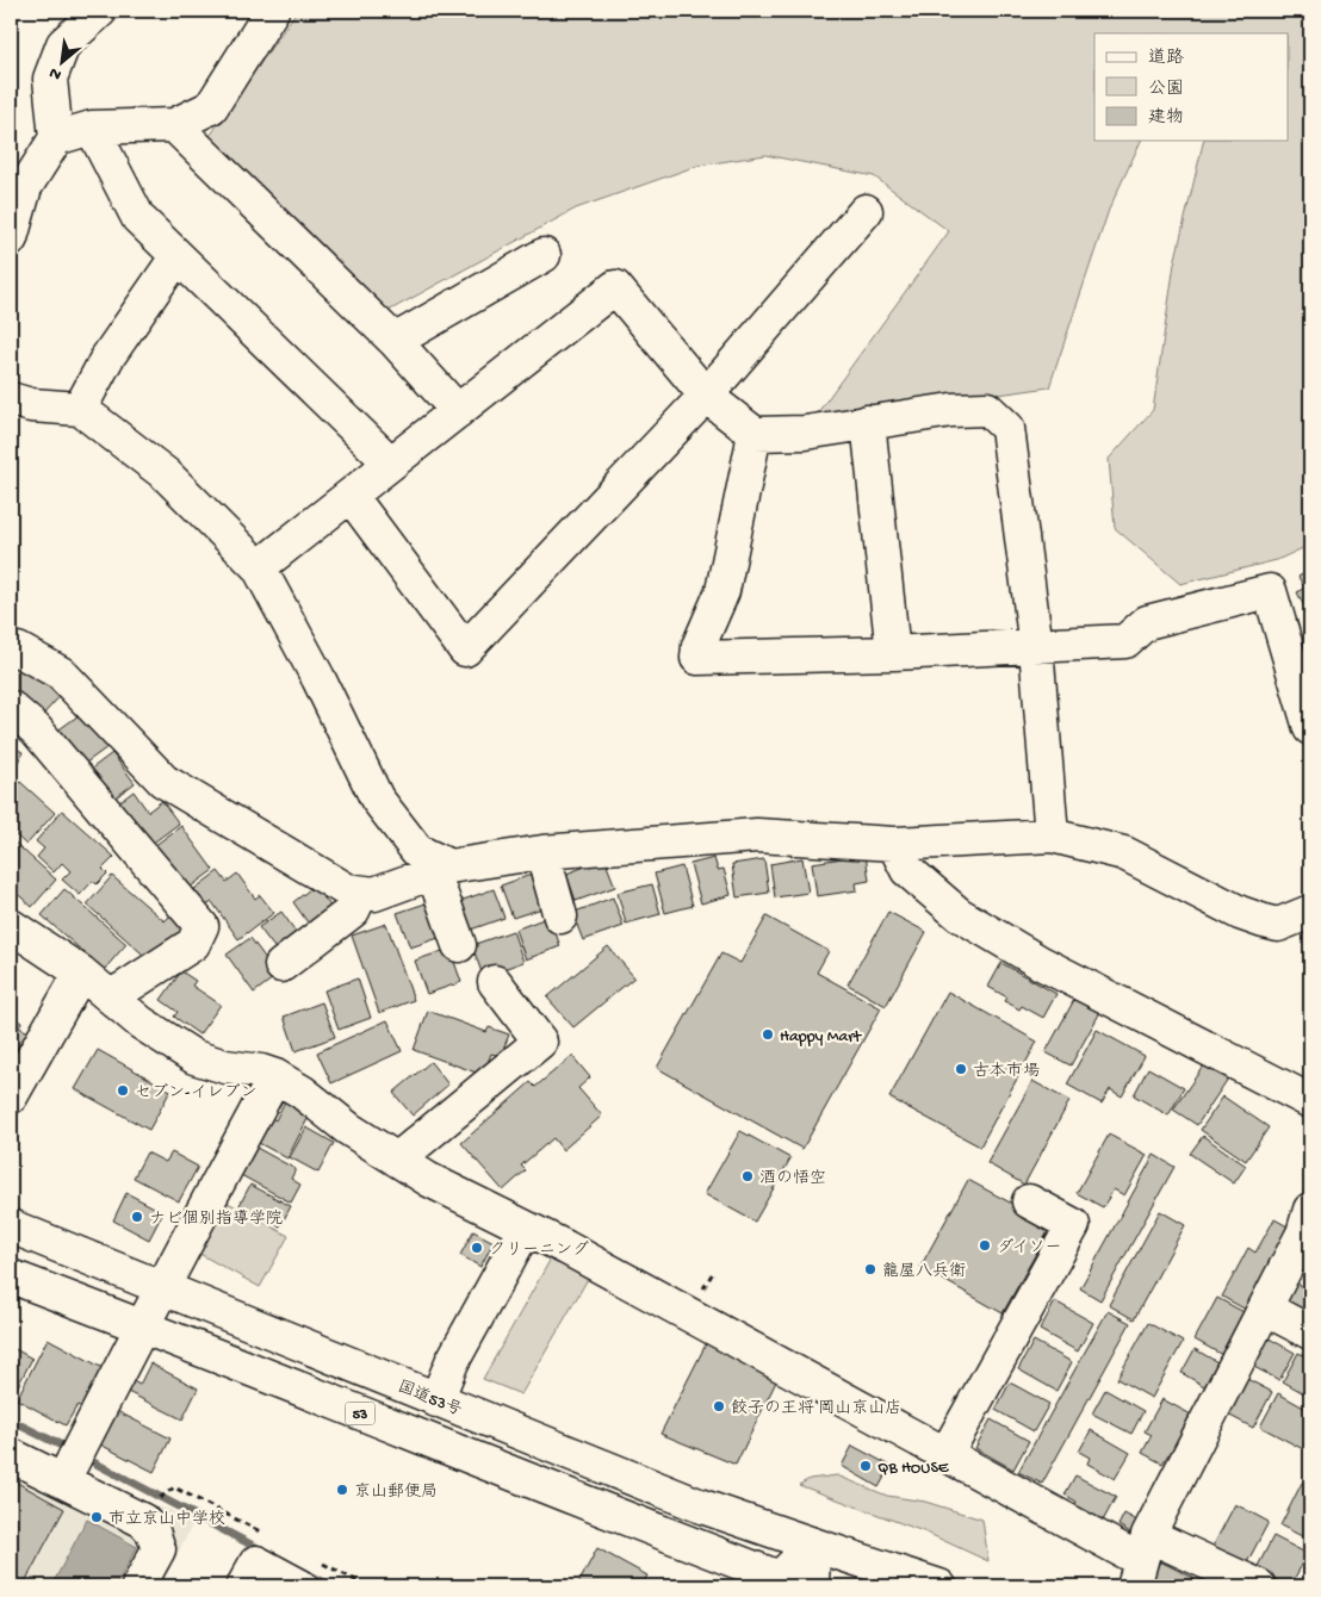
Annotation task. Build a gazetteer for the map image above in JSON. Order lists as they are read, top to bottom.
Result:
{
  "streets": {
    "main road": ["国道53号", "53"]
  },
  "places": [
    "Happy Mart",
    "古本市場",
    "セブン-イレブン",
    "酒の悟空",
    "ナビ個別指導学院",
    "ダイソー",
    "クリーニング",
    "籠屋八兵衛",
    "餃子の王将 岡山京山店",
    "QB HOUSE",
    "京山郵便局",
    "市立京山中学校"
  ],
  "legend": ["道路", "公園", "建物"],
  "north": "bottom left"
}
